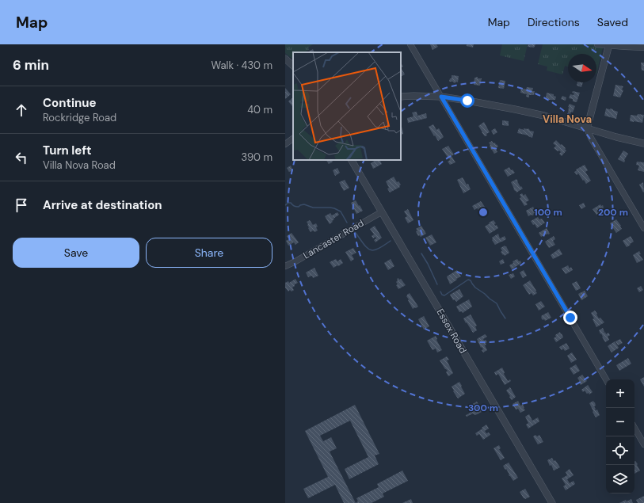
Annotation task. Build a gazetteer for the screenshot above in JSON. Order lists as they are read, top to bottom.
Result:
{
  "streets": {
    "street": ["Lancaster Road", "Essex Road"]
  },
  "crossings": [
    ["Lancaster Road", "Essex Road"]
  ],
  "districts": ["Villa Nova"],
  "north": "right",
  "page": {
    "header": "Map",
    "nav": ["Map", "Directions", "Saved"],
    "heading": ["6 min", "Walk · 430 m"],
    "list": [
      ["Continue", "Rockridge Road", "40 m"],
      ["Turn left", "Villa Nova Road", "390 m"],
      "Arrive at destination"
    ],
    "buttons": ["Save", "Share"],
    "map_buttons": ["+", "−"]
  },
  "rings": ["100 m", "200 m", "300 m"]
}
